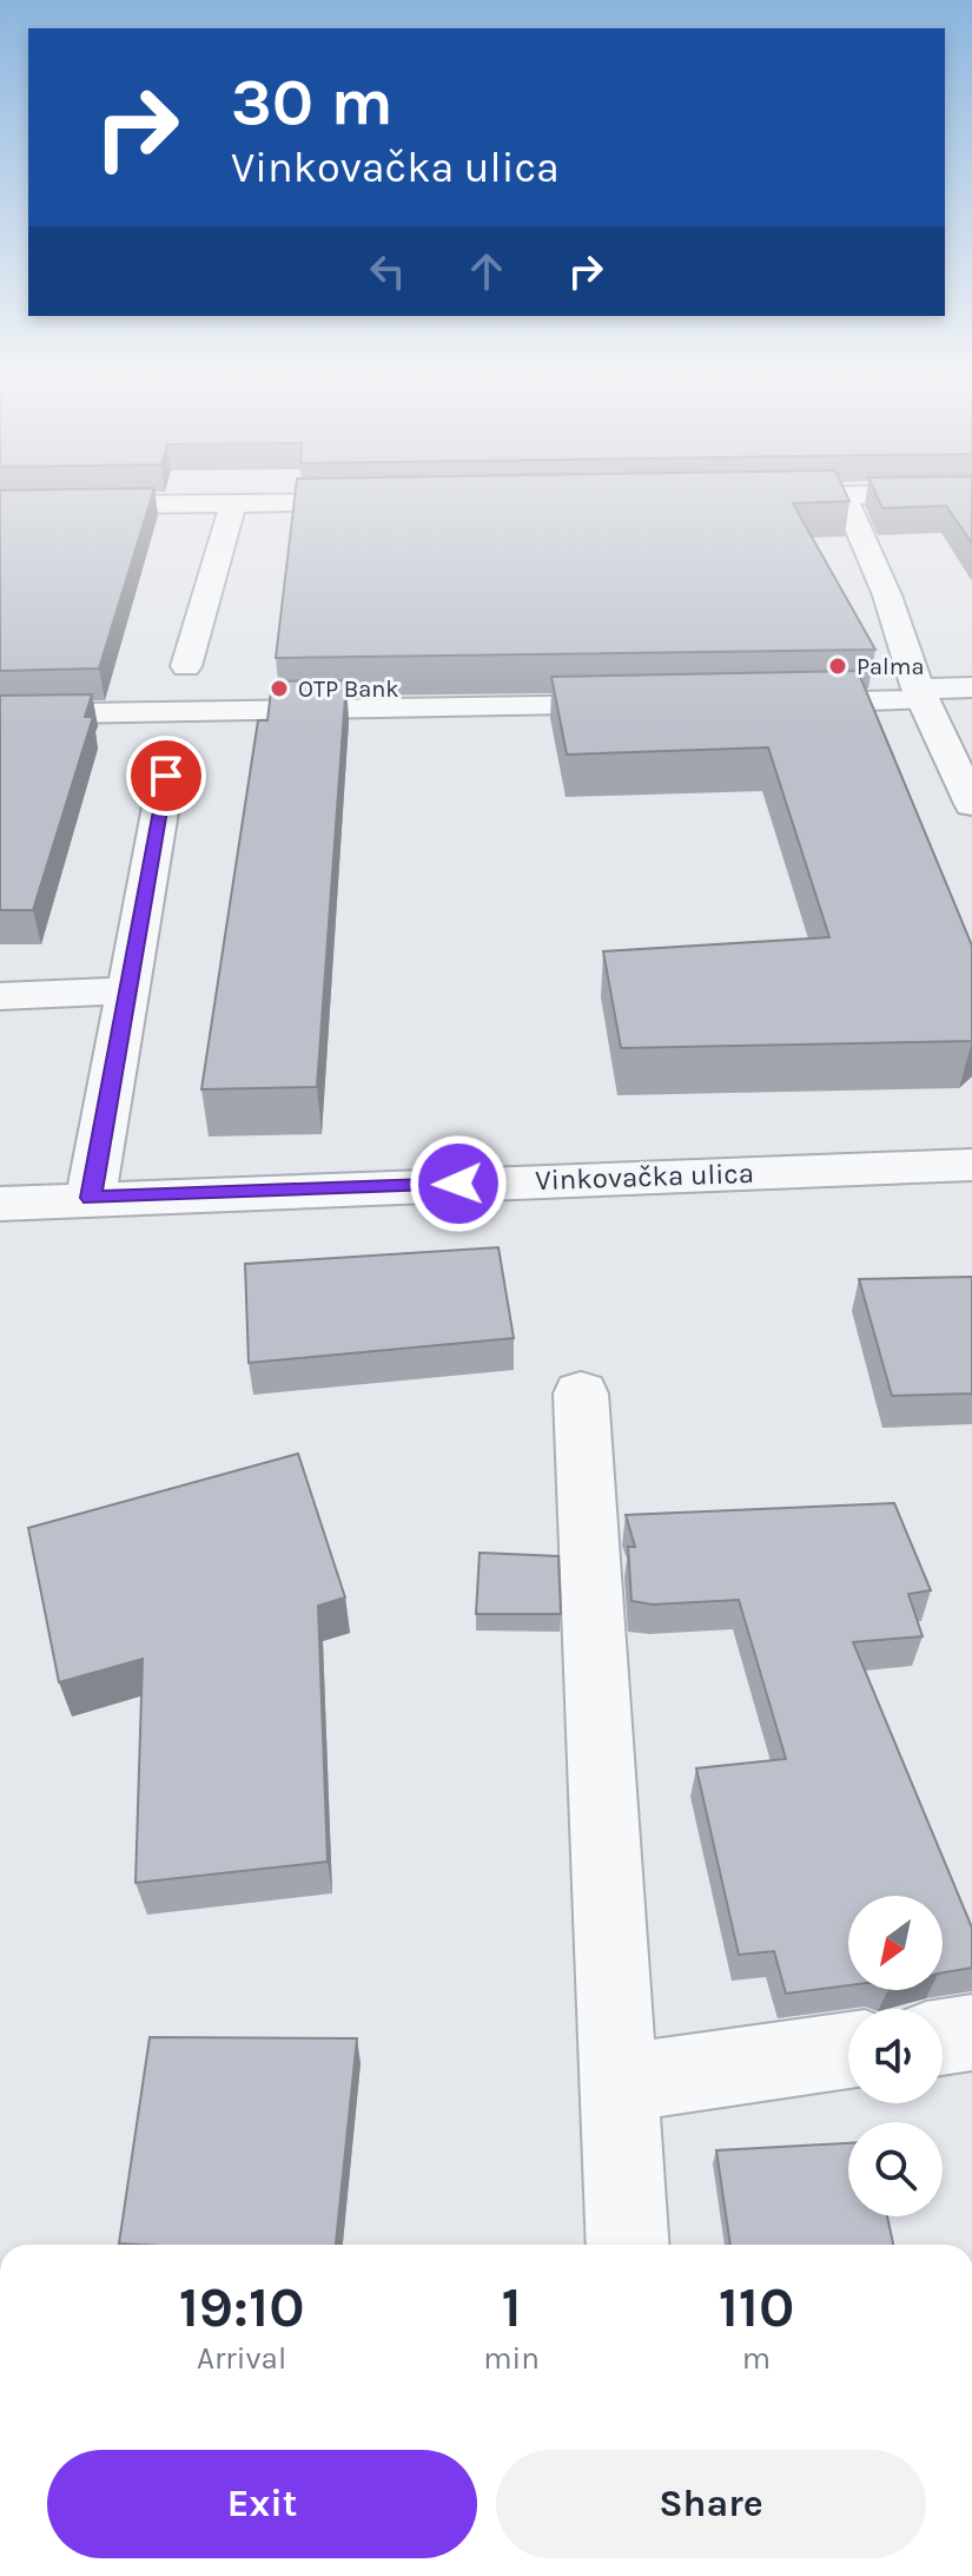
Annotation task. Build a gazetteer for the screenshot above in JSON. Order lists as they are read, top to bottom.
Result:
{
  "streets": {
    "street": ["Vinkovačka ulica"]
  },
  "places": ["Palma", "OTP Bank"],
  "north": "bottom left",
  "page": {
    "turn": ["30 m", "Vinkovačka ulica"],
    "eta": [
      "19:10",
      "Arrival",
      "1",
      "min",
      "110",
      "m"
    ],
    "buttons": ["Exit", "Share"]
  }
}
